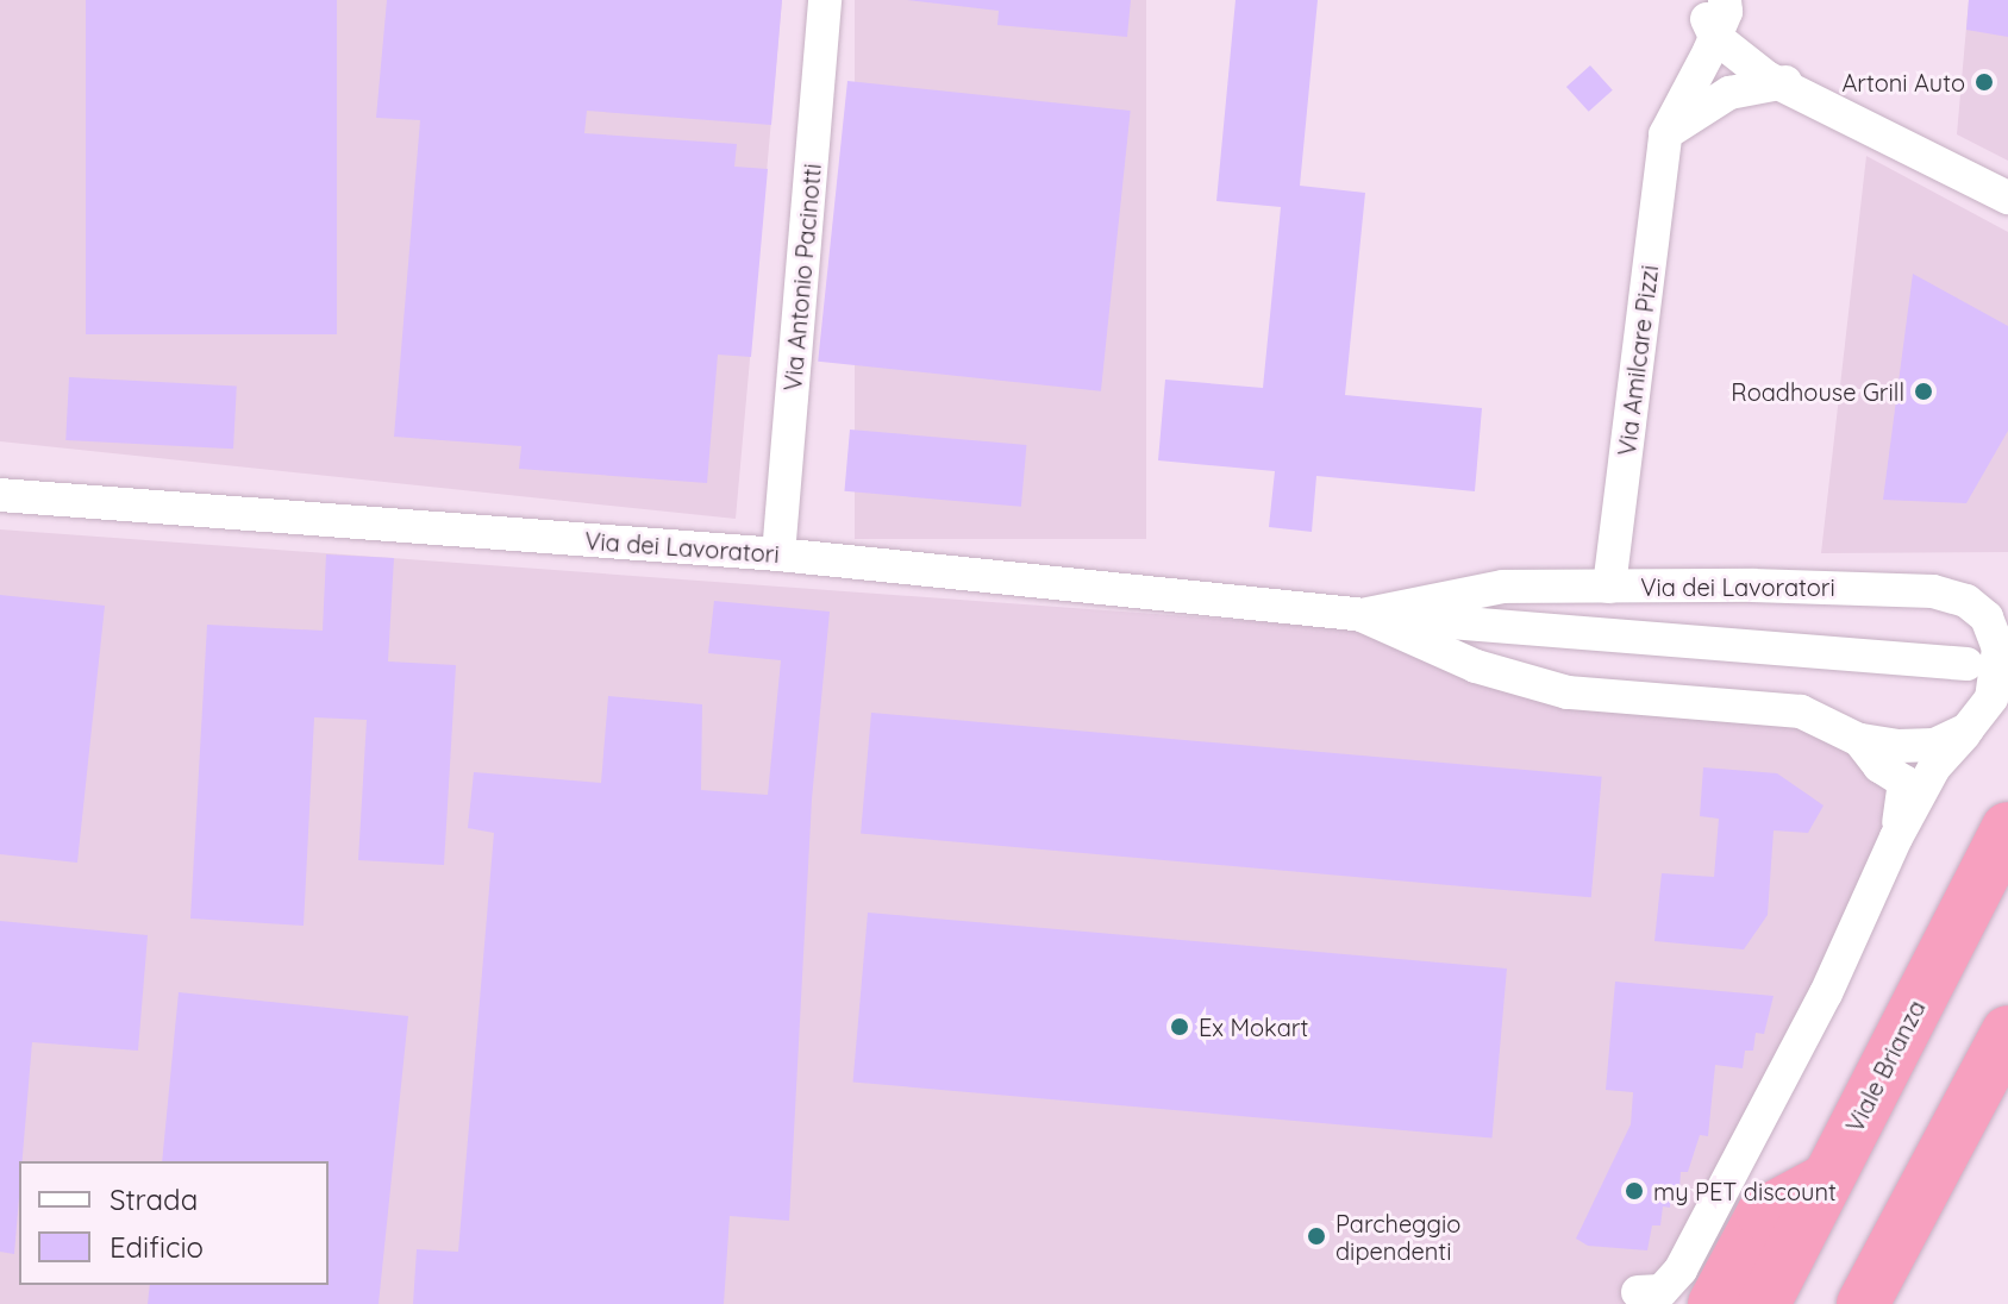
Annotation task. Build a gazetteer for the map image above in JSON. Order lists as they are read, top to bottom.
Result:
{
  "streets": {
    "highway": ["Viale Brianza"],
    "street": ["Via Antonio Pacinotti", "Via Amilcare Pizzi", "Via dei Lavoratori"]
  },
  "crossings": [
    ["Via Antonio Pacinotti", "Via dei Lavoratori"],
    ["Via Amilcare Pizzi", "Via dei Lavoratori"]
  ],
  "places": [
    "Artoni Auto",
    "Roadhouse Grill",
    "Ex Mokart",
    "my PET discount",
    "Parcheggio dipendenti"
  ],
  "legend": ["Strada", "Edificio"]
}
